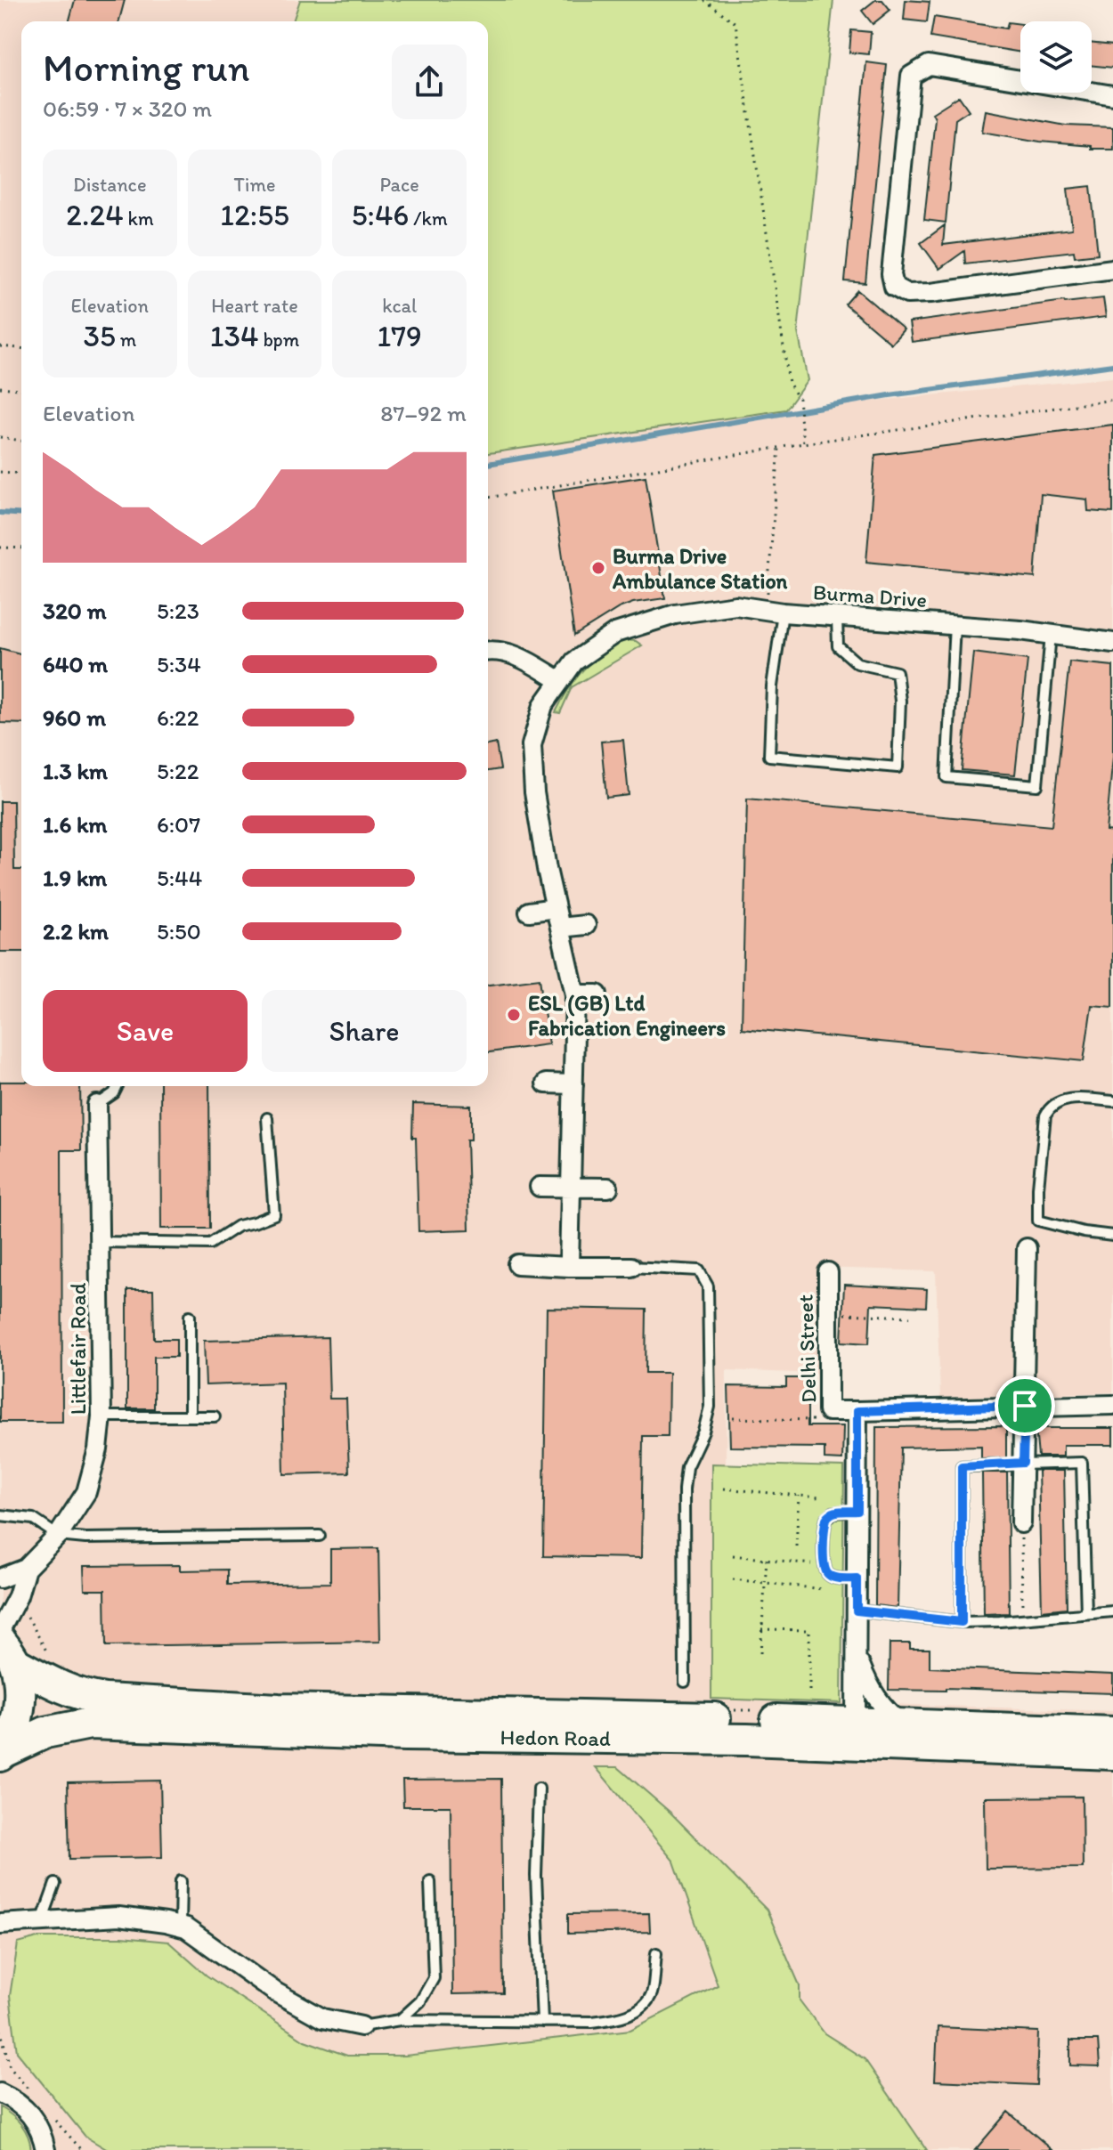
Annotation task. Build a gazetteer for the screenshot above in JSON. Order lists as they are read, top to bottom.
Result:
{
  "streets": {
    "highway": ["Hedon Road"],
    "street": ["Burma Drive", "Littlefair Road", "Delhi Street"]
  },
  "places": ["Burma Drive Ambulance Station", "ESL (GB) Ltd Fabrication Engineers"],
  "page": {
    "heading": ["Morning run", "06:59 · 7 × 320 m"],
    "stats": [
      ["Distance", "2.24 km"],
      ["Time", "12:55"],
      ["Pace", "5:46 /km"],
      ["Elevation", "35 m"],
      ["Heart rate", "134 bpm"],
      ["kcal", "179"]
    ],
    "chart": ["Elevation", "87–92 m"],
    "list": [
      {
        "name": "320 m",
        "note": "5:23"
      },
      {
        "name": "640 m",
        "note": "5:34"
      },
      {
        "name": "960 m",
        "note": "6:22"
      },
      {
        "name": "1.3 km",
        "note": "5:22"
      },
      {
        "name": "1.6 km",
        "note": "6:07"
      },
      {
        "name": "1.9 km",
        "note": "5:44"
      },
      {
        "name": "2.2 km",
        "note": "5:50"
      }
    ],
    "buttons": ["Save", "Share"]
  }
}
